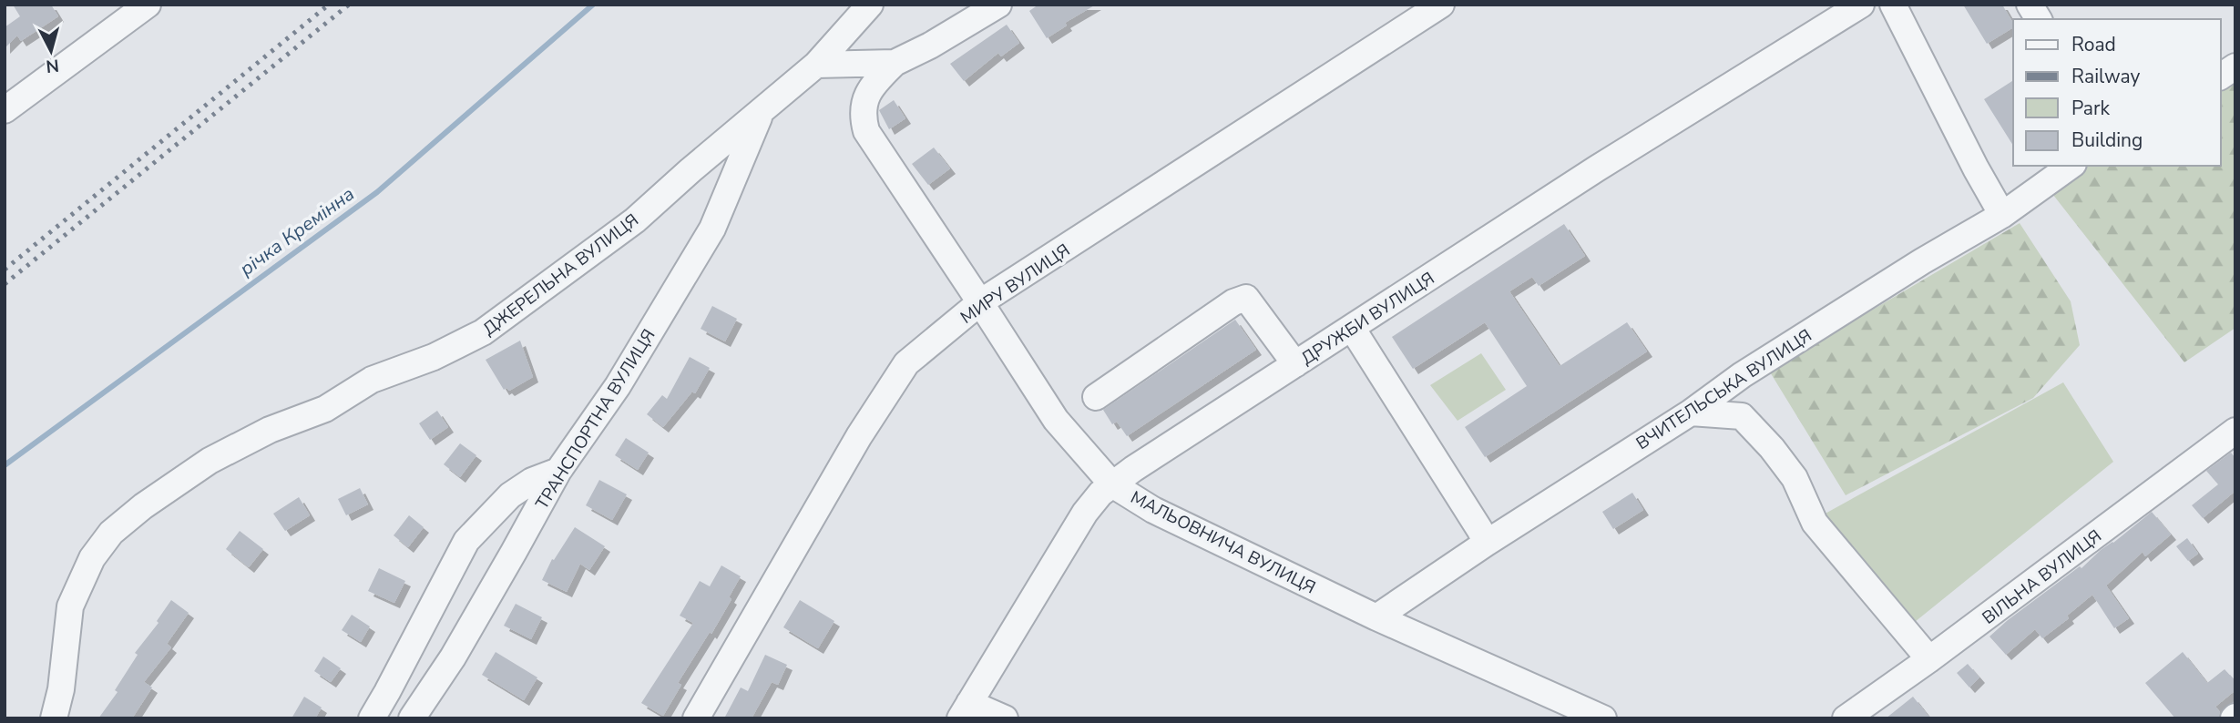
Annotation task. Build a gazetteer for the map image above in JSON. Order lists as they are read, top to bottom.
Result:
{
  "streets": {
    "street": [
      "ДЖЕРЕЛЬНА ВУЛИЦЯ",
      "МИРУ ВУЛИЦЯ",
      "ДРУЖБИ ВУЛИЦЯ",
      "ВЧИТЕЛЬСЬКА ВУЛИЦЯ",
      "ТРАНСПОРТНА ВУЛИЦЯ",
      "МАЛЬОВНИЧА ВУЛИЦЯ",
      "ВІЛЬНА ВУЛИЦЯ"
    ]
  },
  "crossings": [
    ["ДЖЕРЕЛЬНА ВУЛИЦЯ", "ТРАНСПОРТНА ВУЛИЦЯ"],
    ["МИРУ ВУЛИЦЯ", "МАЛЬОВНИЧА ВУЛИЦЯ"],
    ["ДРУЖБИ ВУЛИЦЯ", "МАЛЬОВНИЧА ВУЛИЦЯ"],
    ["ВЧИТЕЛЬСЬКА ВУЛИЦЯ", "МАЛЬОВНИЧА ВУЛИЦЯ"]
  ],
  "water": ["річка Кремінна"],
  "legend": [
    "Road",
    "Railway",
    "Park",
    "Building"
  ],
  "north": "bottom"
}
